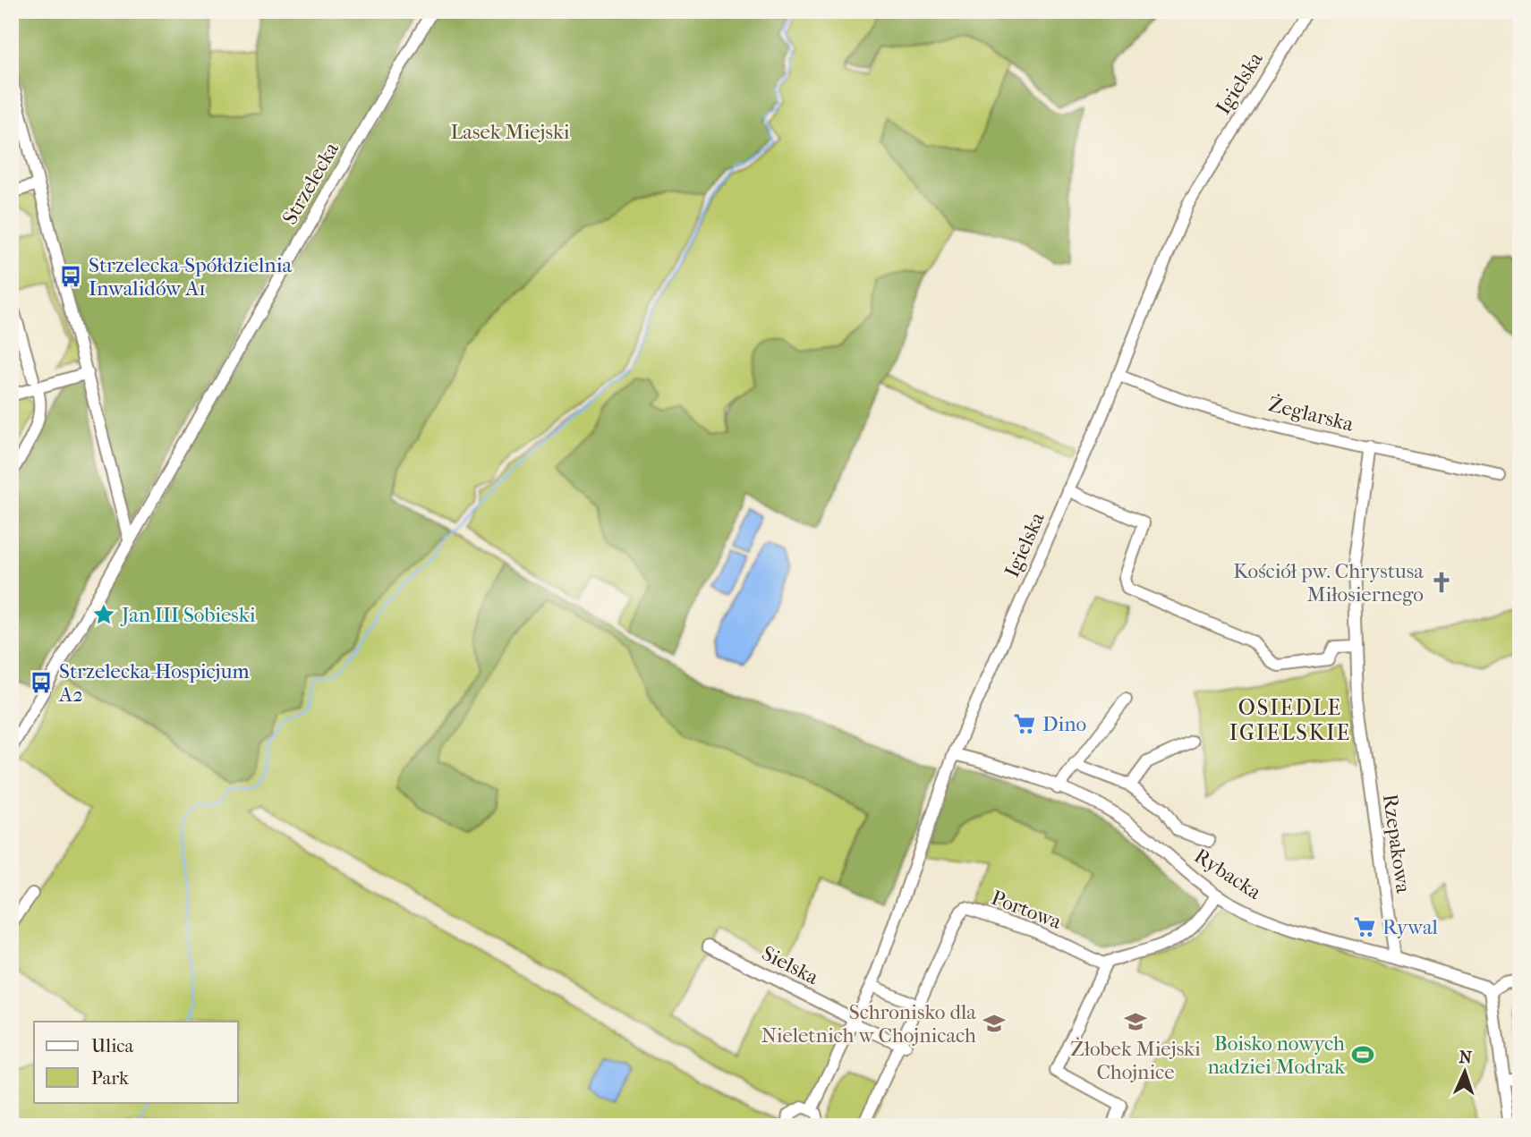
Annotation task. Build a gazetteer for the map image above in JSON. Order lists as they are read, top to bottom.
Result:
{
  "streets": {
    "street": [
      "Igielska",
      "Strzelecka",
      "Żeglarska",
      "Rzepakowa",
      "Rybacka",
      "Portowa",
      "Sielska"
    ]
  },
  "crossings": [
    ["Igielska", "Żeglarska"],
    ["Igielska", "Rybacka"],
    ["Igielska", "Sielska"],
    ["Żeglarska", "Rzepakowa"],
    ["Rzepakowa", "Rybacka"]
  ],
  "districts": ["OSIEDLE IGIELSKIE"],
  "parks": ["Lasek Miejski"],
  "places": {
    "bus stop": ["Strzelecka-Spółdzielnia Inwalidów A1", "Strzelecka-Hospicjum A2"],
    "church": ["Kościół pw. Chrystusa Miłosiernego"],
    "place": ["Jan III Sobieski"],
    "supermarket": ["Dino", "Rywal"],
    "school or university": ["Żłobek Miejski Chojnice", "Schronisko dla Nieletnich w Chojnicach"],
    "sports": ["Boisko nowych nadziei Modrak"]
  },
  "legend": ["Ulica", "Park"],
  "north": "top"
}
